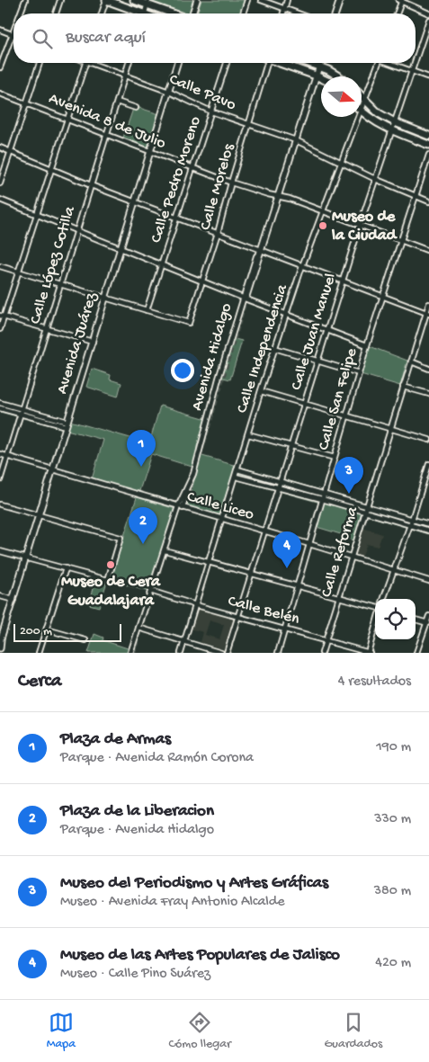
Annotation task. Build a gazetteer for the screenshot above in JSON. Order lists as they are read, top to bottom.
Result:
{
  "streets": {
    "main road": ["Avenida Juárez", "Avenida Hidalgo"],
    "street": [
      "Calle Pavo",
      "Avenida 8 de Julio",
      "Calle Pedro Moreno",
      "Calle Morelos",
      "Calle López Cotilla",
      "Calle Juan Manuel",
      "Calle Independencia",
      "Calle San Felipe",
      "Calle Liceo",
      "Calle Reforma",
      "Calle Belén"
    ]
  },
  "crossings": [
    ["Calle Pavo", "Calle Pedro Moreno"],
    ["Calle Pavo", "Calle Morelos"],
    ["Calle Pavo", "Calle López Cotilla"],
    ["Calle Pavo", "Calle Juan Manuel"],
    ["Calle Pavo", "Avenida Juárez"],
    ["Calle Pavo", "Calle Independencia"],
    ["Calle Pavo", "Avenida Hidalgo"],
    ["Calle Pavo", "Calle San Felipe"],
    ["Avenida 8 de Julio", "Calle Pedro Moreno"],
    ["Avenida 8 de Julio", "Calle Morelos"],
    ["Avenida 8 de Julio", "Calle López Cotilla"],
    ["Avenida 8 de Julio", "Calle Juan Manuel"],
    ["Avenida 8 de Julio", "Avenida Juárez"],
    ["Avenida 8 de Julio", "Calle Independencia"],
    ["Avenida 8 de Julio", "Avenida Hidalgo"],
    ["Avenida 8 de Julio", "Calle San Felipe"],
    ["Calle Pedro Moreno", "Calle Morelos"],
    ["Calle López Cotilla", "Calle Liceo"],
    ["Calle Juan Manuel", "Calle Liceo"],
    ["Calle Juan Manuel", "Calle Belén"],
    ["Avenida Juárez", "Calle Liceo"],
    ["Calle Independencia", "Calle Liceo"],
    ["Calle Independencia", "Calle Belén"],
    ["Avenida Hidalgo", "Calle Liceo"],
    ["Avenida Hidalgo", "Calle Belén"],
    ["Calle San Felipe", "Calle Liceo"],
    ["Calle San Felipe", "Calle Belén"],
    ["Calle Liceo", "Calle Reforma"],
    ["Calle Reforma", "Calle Belén"]
  ],
  "places": ["Museo de la Ciudad", "Museo de Cera Guadalajara"],
  "scale_bar": "200 m",
  "north": "right",
  "page": {
    "search": "Buscar aquí",
    "pins": [
      "1",
      "3",
      "2",
      "4"
    ],
    "scale": "200 m",
    "heading": ["Cerca", "4 resultados"],
    "list": [
      {
        "mark": "1",
        "name": "Plaza de Armas",
        "note": "Parque · Avenida Ramón Corona",
        "value": "190 m"
      },
      {
        "mark": "2",
        "name": "Plaza de la Liberacion",
        "note": "Parque · Avenida Hidalgo",
        "value": "330 m"
      },
      {
        "mark": "3",
        "name": "Museo del Periodismo y Artes Gráficas",
        "note": "Museo · Avenida Fray Antonio Alcalde",
        "value": "380 m"
      },
      {
        "mark": "4",
        "name": "Museo de las Artes Populares de Jalisco",
        "note": "Museo · Calle Pino Suárez",
        "value": "420 m"
      }
    ],
    "nav": ["Mapa", "Cómo llegar", "Guardados"]
  }
}
